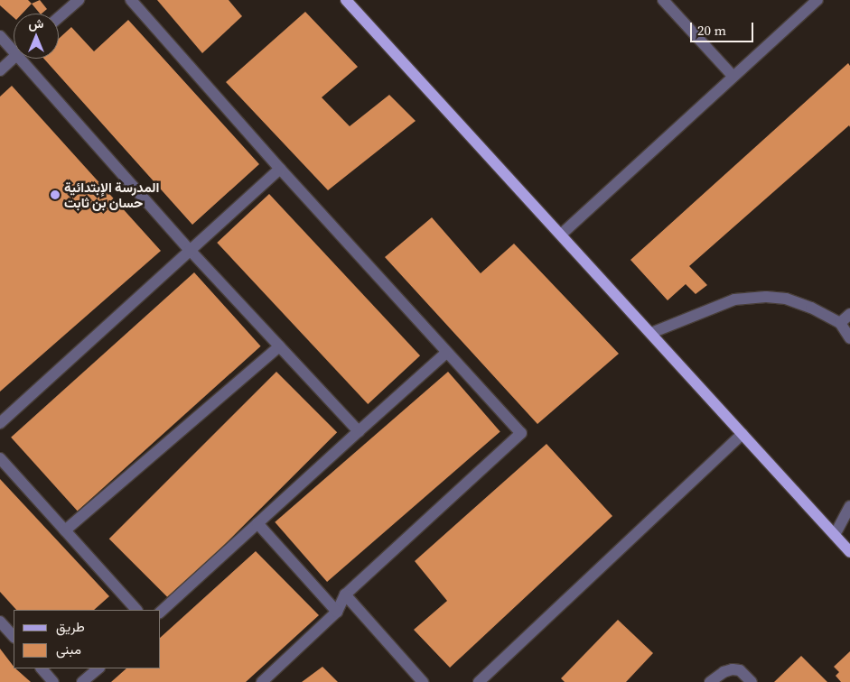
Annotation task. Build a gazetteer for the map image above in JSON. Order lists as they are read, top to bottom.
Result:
{
  "places": ["المدرسة الإبتدائية حسان بن ثابت"],
  "legend": ["طريق", "مبنى"],
  "scale_bar": "20 m",
  "north": "top"
}
